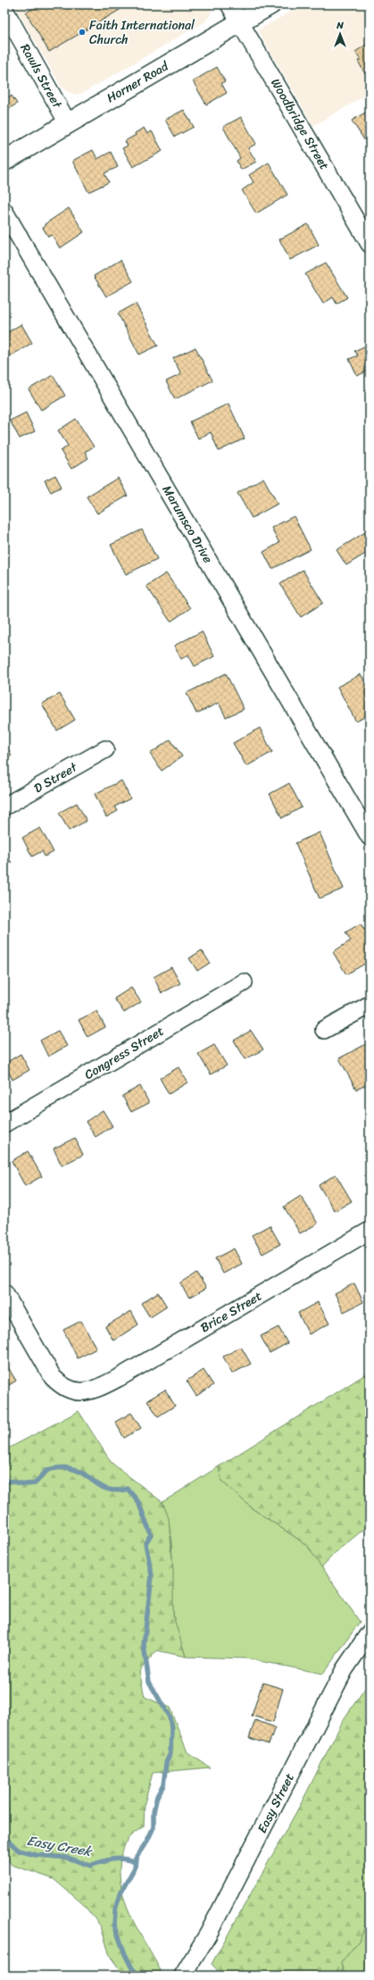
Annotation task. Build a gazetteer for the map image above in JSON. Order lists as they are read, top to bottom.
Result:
{
  "streets": {
    "main road": ["Horner Road"],
    "street": [
      "Rawls Street",
      "Woodbridge Street",
      "Marumsco Drive",
      "D Street",
      "Congress Street",
      "Brice Street",
      "Easy Street"
    ]
  },
  "crossings": [
    ["Rawls Street", "Horner Road"],
    ["Horner Road", "Woodbridge Street"]
  ],
  "water": ["Easy Creek"],
  "places": ["Faith International Church"],
  "north": "top"
}
